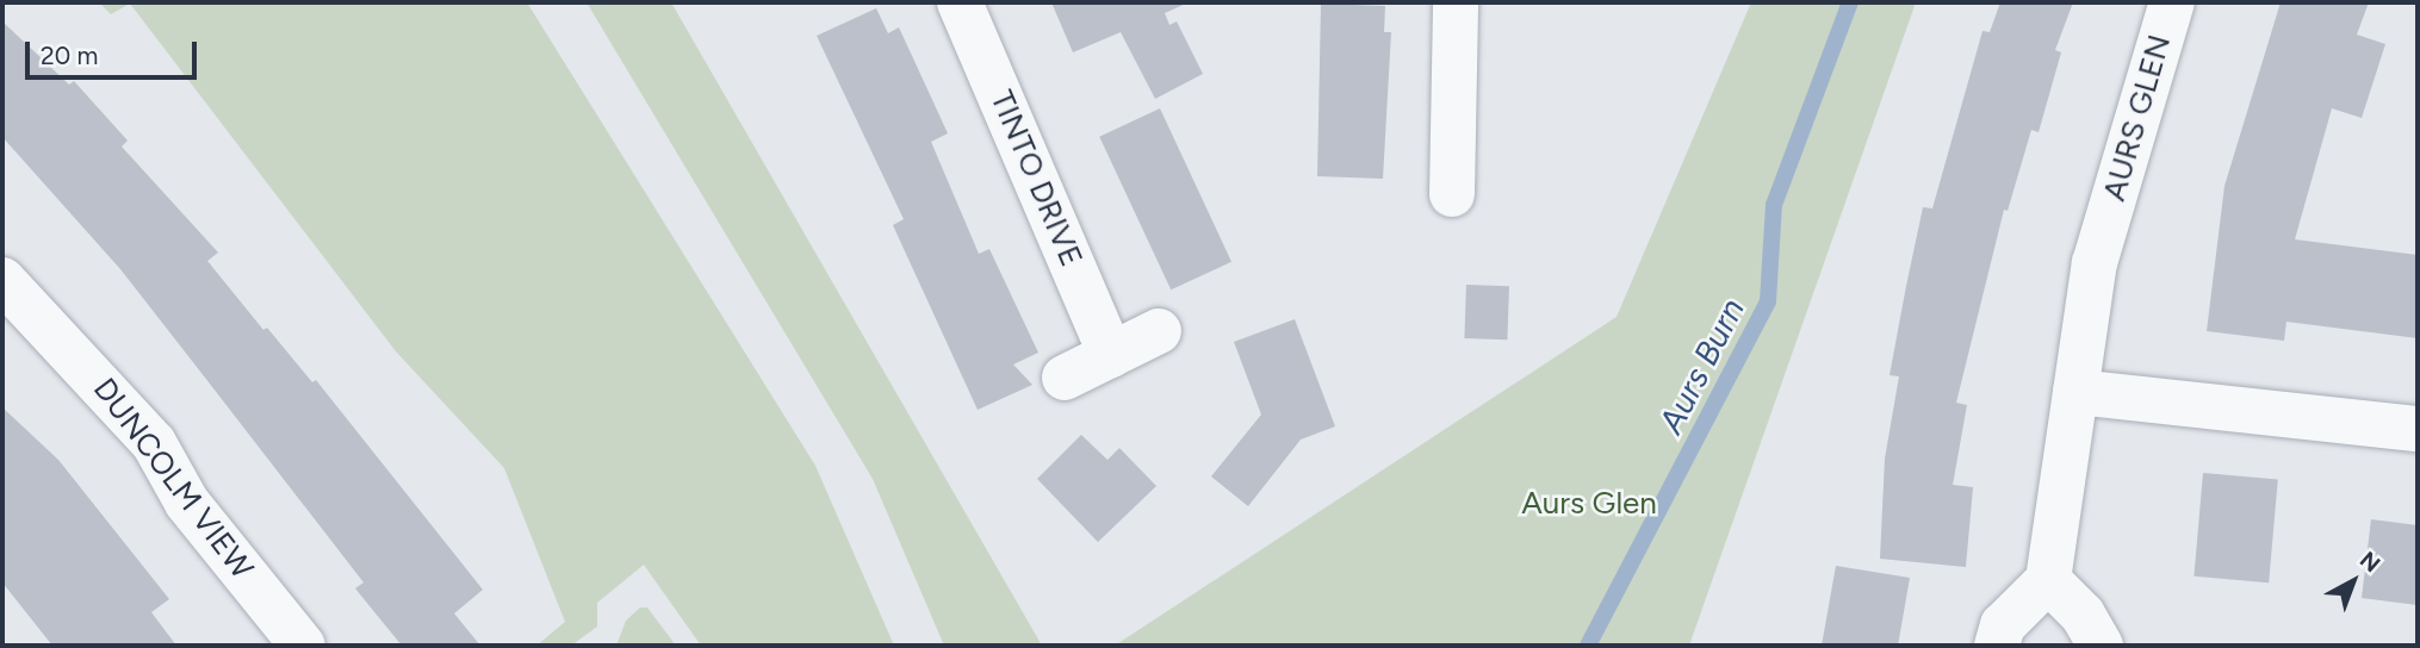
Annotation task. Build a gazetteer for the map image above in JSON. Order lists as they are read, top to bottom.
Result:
{
  "streets": {
    "street": ["AURS GLEN", "TINTO DRIVE", "DUNCOLM VIEW"]
  },
  "water": ["Aurs Burn"],
  "parks": ["Aurs Glen"],
  "scale_bar": "20 m",
  "north": "top right"
}
